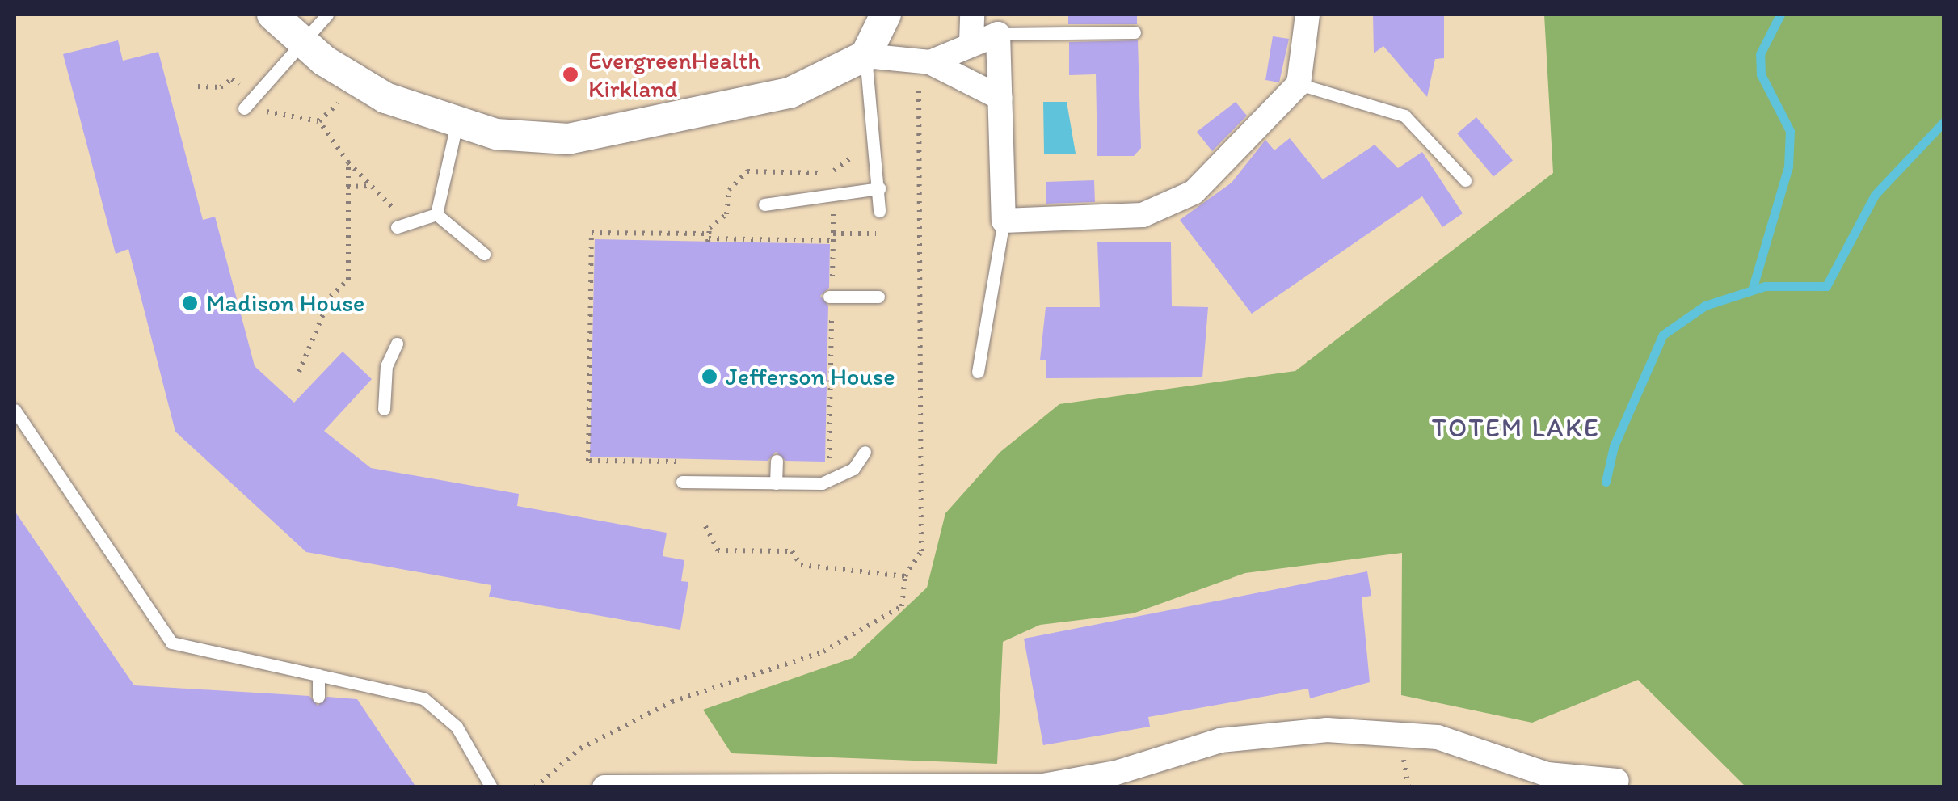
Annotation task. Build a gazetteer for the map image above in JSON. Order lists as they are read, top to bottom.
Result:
{
  "districts": ["TOTEM LAKE"],
  "places": ["EvergreenHealth Kirkland", "Madison House", "Jefferson House"]
}
